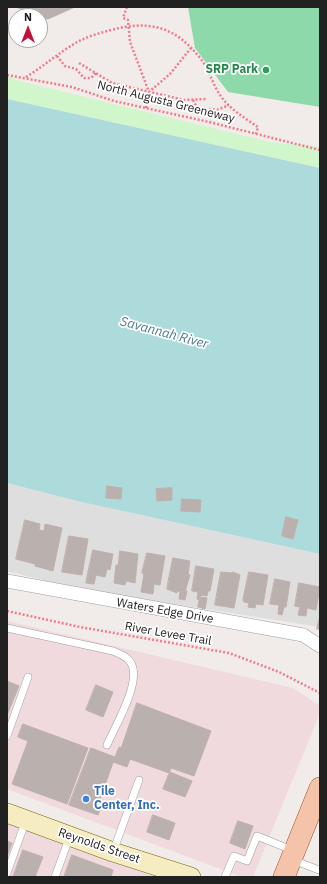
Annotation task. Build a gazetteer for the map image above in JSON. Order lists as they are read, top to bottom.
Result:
{
  "streets": {
    "main road": ["Reynolds Street"],
    "street": ["Waters Edge Drive"],
    "path": ["North Augusta Greeneway", "River Levee Trail"]
  },
  "water": ["Savannah River"],
  "places": ["SRP Park", "Tile Center, Inc."],
  "north": "top"
}
